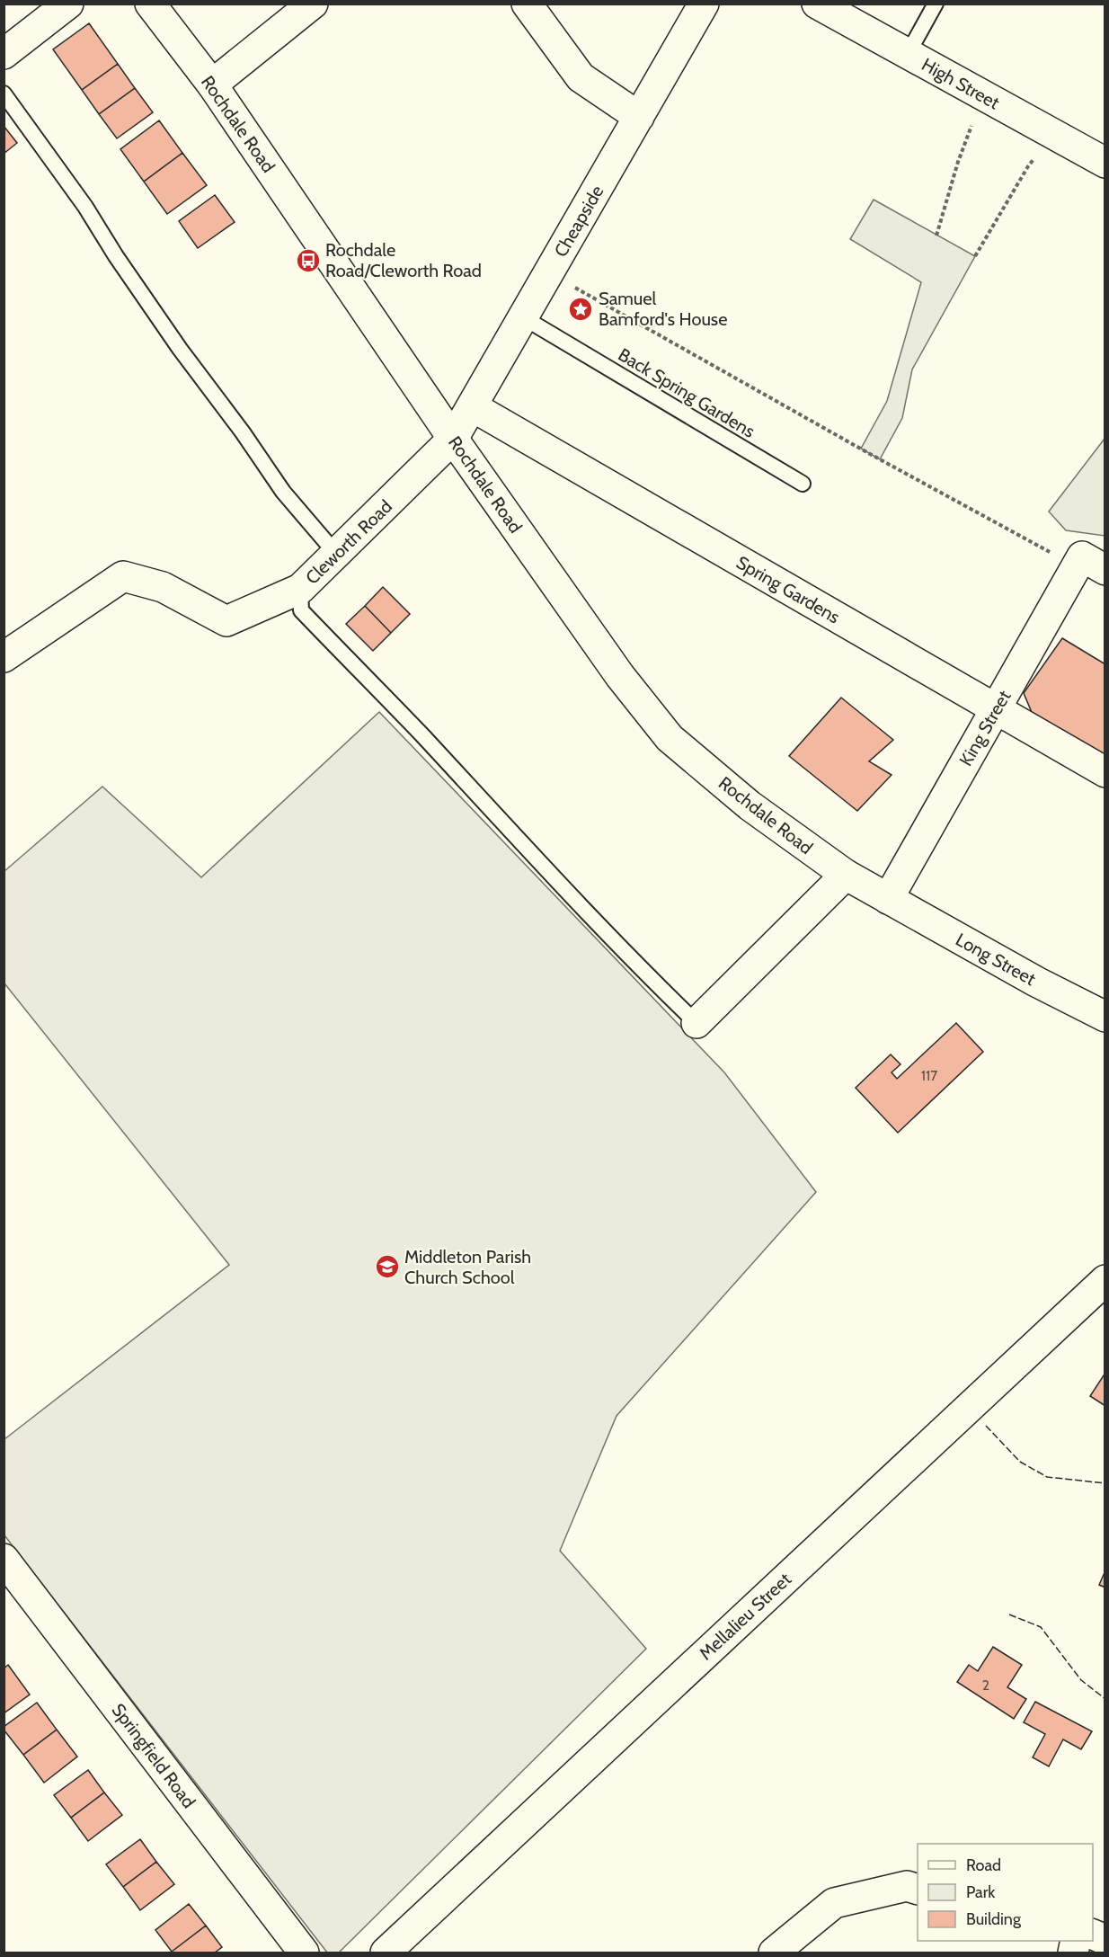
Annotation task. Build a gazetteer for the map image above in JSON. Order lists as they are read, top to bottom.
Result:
{
  "streets": {
    "street": [
      "High Street",
      "Rochdale Road",
      "Cheapside",
      "Cleworth Road",
      "Spring Gardens",
      "King Street",
      "Long Street",
      "Mellalieu Street",
      "Springfield Road"
    ],
    "lane": ["Back Spring Gardens"]
  },
  "crossings": [
    ["Rochdale Road", "Cheapside"],
    ["Rochdale Road", "Cleworth Road"],
    ["Rochdale Road", "King Street"],
    ["Rochdale Road", "Long Street"],
    ["Cheapside", "Back Spring Gardens"],
    ["Cheapside", "Cleworth Road"],
    ["Cheapside", "Spring Gardens"],
    ["Spring Gardens", "King Street"],
    ["King Street", "Long Street"]
  ],
  "places": {
    "bus stop": ["Rochdale Road/Cleworth Road"],
    "place": ["Samuel Bamford's House"],
    "school or university": ["Middleton Parish Church School"]
  },
  "house_numbers": ["117", "2"],
  "legend": ["Road", "Park", "Building"]
}
